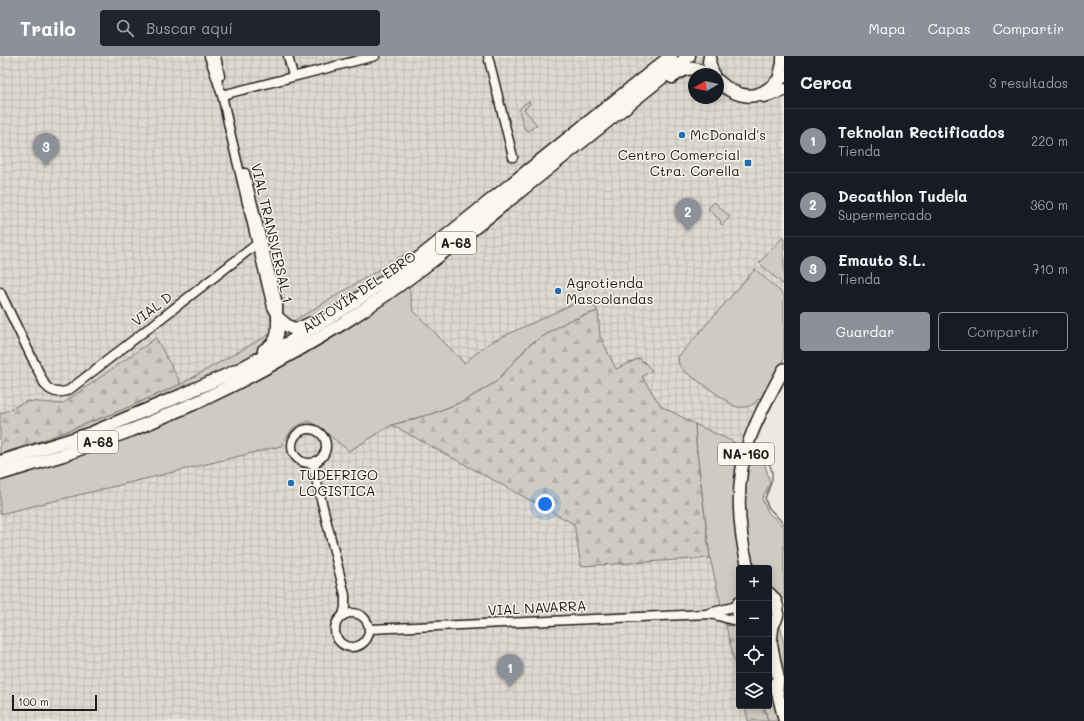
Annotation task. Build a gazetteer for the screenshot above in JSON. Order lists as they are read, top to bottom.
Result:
{
  "streets": {
    "highway": ["A-68", "AUTOVÍA DEL EBRO"],
    "main road": ["NA-160"],
    "street": ["VIAL TRANSVERSAL 1", "VIAL D", "VIAL NAVARRA"]
  },
  "crossings": [
    ["VIAL TRANSVERSAL 1", "VIAL D"]
  ],
  "places": {
    "other": ["McDonald's", "Agrotienda Mascolandas", "TUDEFRIGO LOGISTICA"],
    "transit": ["Centro Comercial Ctra. Corella"]
  },
  "scale_bar": "100 m",
  "north": "left",
  "page": {
    "header": "Trailo",
    "search": "Buscar aquí",
    "nav": ["Mapa", "Capas", "Compartir"],
    "heading": ["Cerca", "3 resultados"],
    "list": [
      {
        "mark": "1",
        "name": "Teknolan Rectificados",
        "note": "Tienda",
        "value": "220 m"
      },
      {
        "mark": "2",
        "name": "Decathlon Tudela",
        "note": "Supermercado",
        "value": "360 m"
      },
      {
        "mark": "3",
        "name": "Emauto S.L.",
        "note": "Tienda",
        "value": "710 m"
      }
    ],
    "pins": ["3", "2", "1"],
    "buttons": ["Guardar", "Compartir"],
    "map_buttons": ["+", "−"],
    "scale": "100 m"
  }
}
